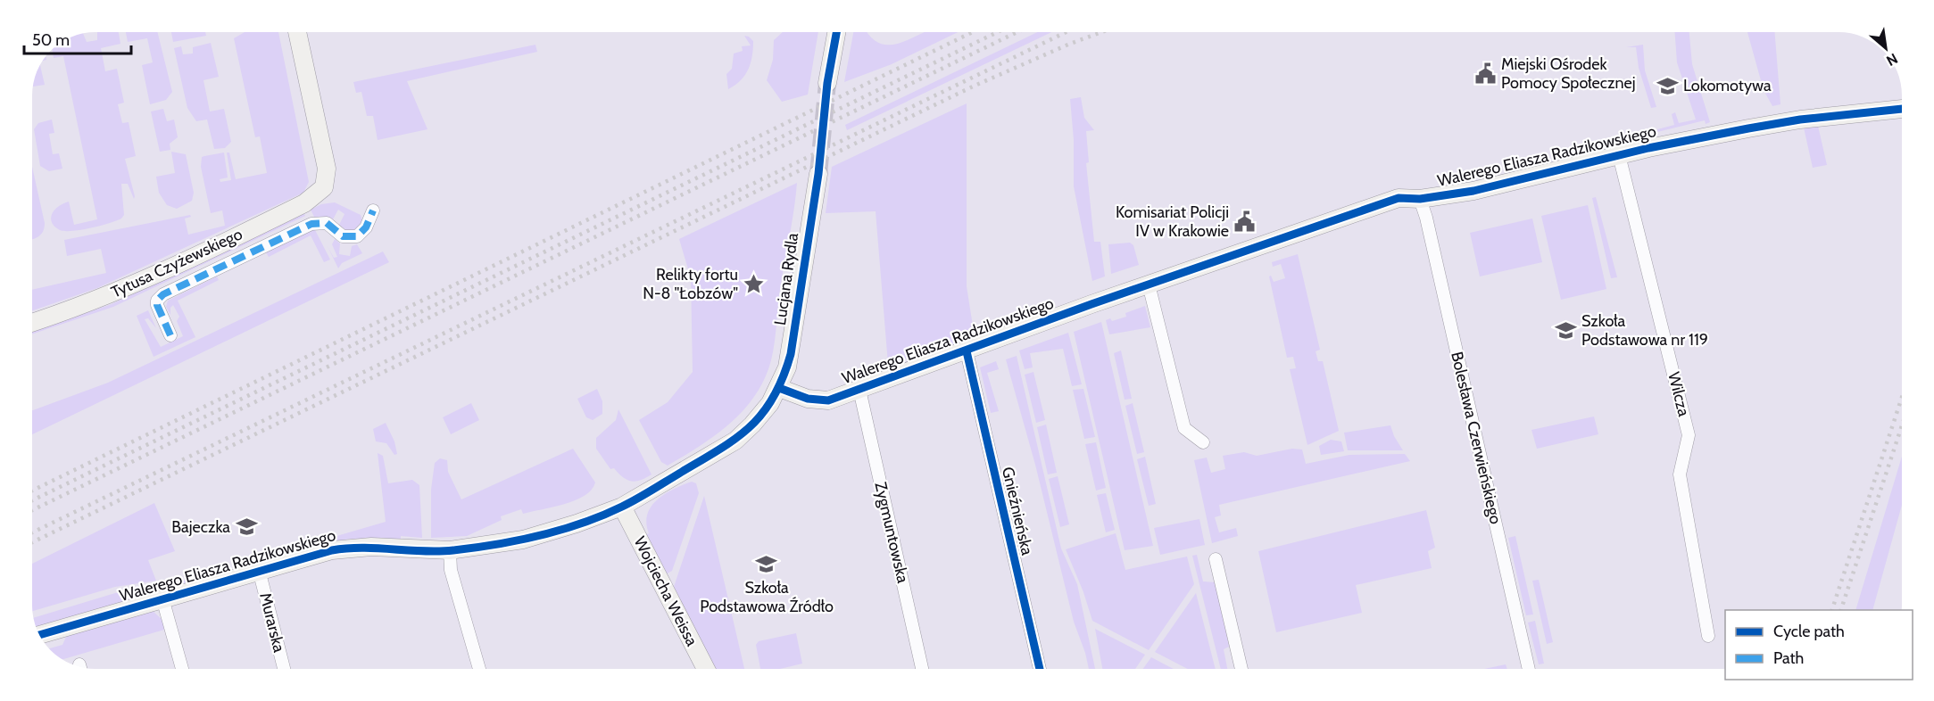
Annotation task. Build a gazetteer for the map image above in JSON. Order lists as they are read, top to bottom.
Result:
{
  "streets": {
    "street": [
      "Walerego Eliasza Radzikowskiego",
      "Tytusa Czyżewskiego",
      "Lucjana Rydla",
      "Wilcza",
      "Bolesława Czerwieńskiego",
      "Gnieźnieńska",
      "Zygmuntowska",
      "Wojciecha Weissa",
      "Murarska"
    ]
  },
  "crossings": [
    ["Walerego Eliasza Radzikowskiego", "Lucjana Rydla"],
    ["Walerego Eliasza Radzikowskiego", "Wilcza"],
    ["Walerego Eliasza Radzikowskiego", "Bolesława Czerwieńskiego"],
    ["Walerego Eliasza Radzikowskiego", "Gnieźnieńska"],
    ["Walerego Eliasza Radzikowskiego", "Zygmuntowska"],
    ["Walerego Eliasza Radzikowskiego", "Wojciecha Weissa"],
    ["Walerego Eliasza Radzikowskiego", "Murarska"]
  ],
  "places": {
    "public building": ["Miejski Ośrodek Pomocy Społecznej", "Komisariat Policji IV w Krakowie"],
    "school or university": [
      "Lokomotywa",
      "Szkoła Podstawowa nr 119",
      "Bajeczka",
      "Szkoła Podstawowa Źródło"
    ],
    "place": ["Relikty fortu N-8 \"Łobzów\""]
  },
  "legend": ["Cycle path", "Path"],
  "scale_bar": "50 m",
  "north": "bottom right"
}
